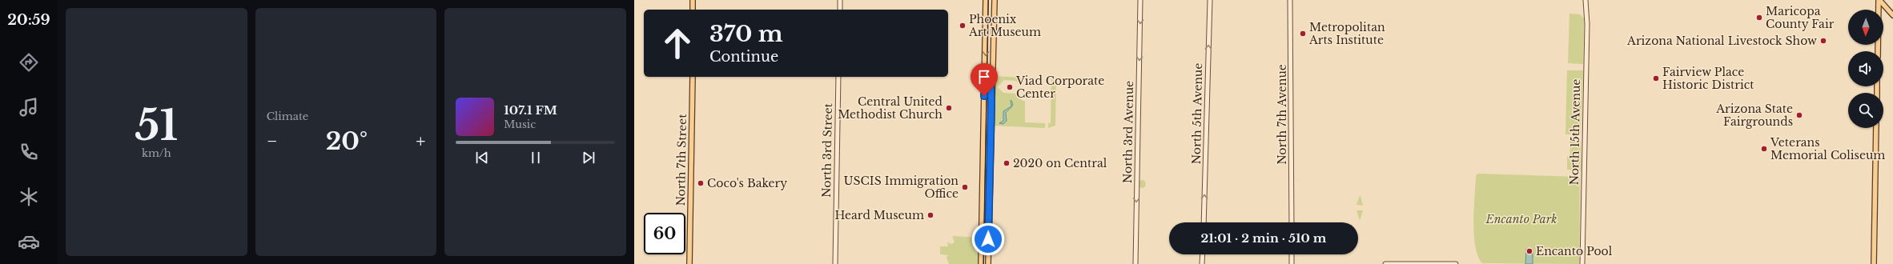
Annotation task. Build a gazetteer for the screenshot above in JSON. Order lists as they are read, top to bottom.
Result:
{
  "streets": {
    "main road": ["North 7th Street"],
    "street": [
      "North 5th Avenue",
      "North 7th Avenue",
      "North 3rd Avenue",
      "North 15th Avenue",
      "North 3rd Street"
    ]
  },
  "one_way": ["North 5th Avenue", "North 3rd Avenue"],
  "parks": ["Encanto Park"],
  "places": [
    "Maricopa County Fair",
    "Phoenix Art Museum",
    "Metropolitan Arts Institute",
    "Arizona National Livestock Show",
    "Fairview Place Historic District",
    "Viad Corporate Center",
    "Central United Methodist Church",
    "Arizona State Fairgrounds",
    "Veterans Memorial Coliseum",
    "2020 on Central",
    "Coco's Bakery",
    "USCIS Immigration Office",
    "Heard Museum",
    "Encanto Pool"
  ],
  "north": "bottom",
  "page": {
    "tabs": "20:59",
    "tile": [
      ["51", "km/h"],
      "Climate"
    ],
    "turn": ["370 m", "Continue"],
    "song": ["107.1 FM", "Music"],
    "heat": ["−", "20°", "+"],
    "limit": "60",
    "trip": "21:01 · 2 min · 510 m"
  }
}
